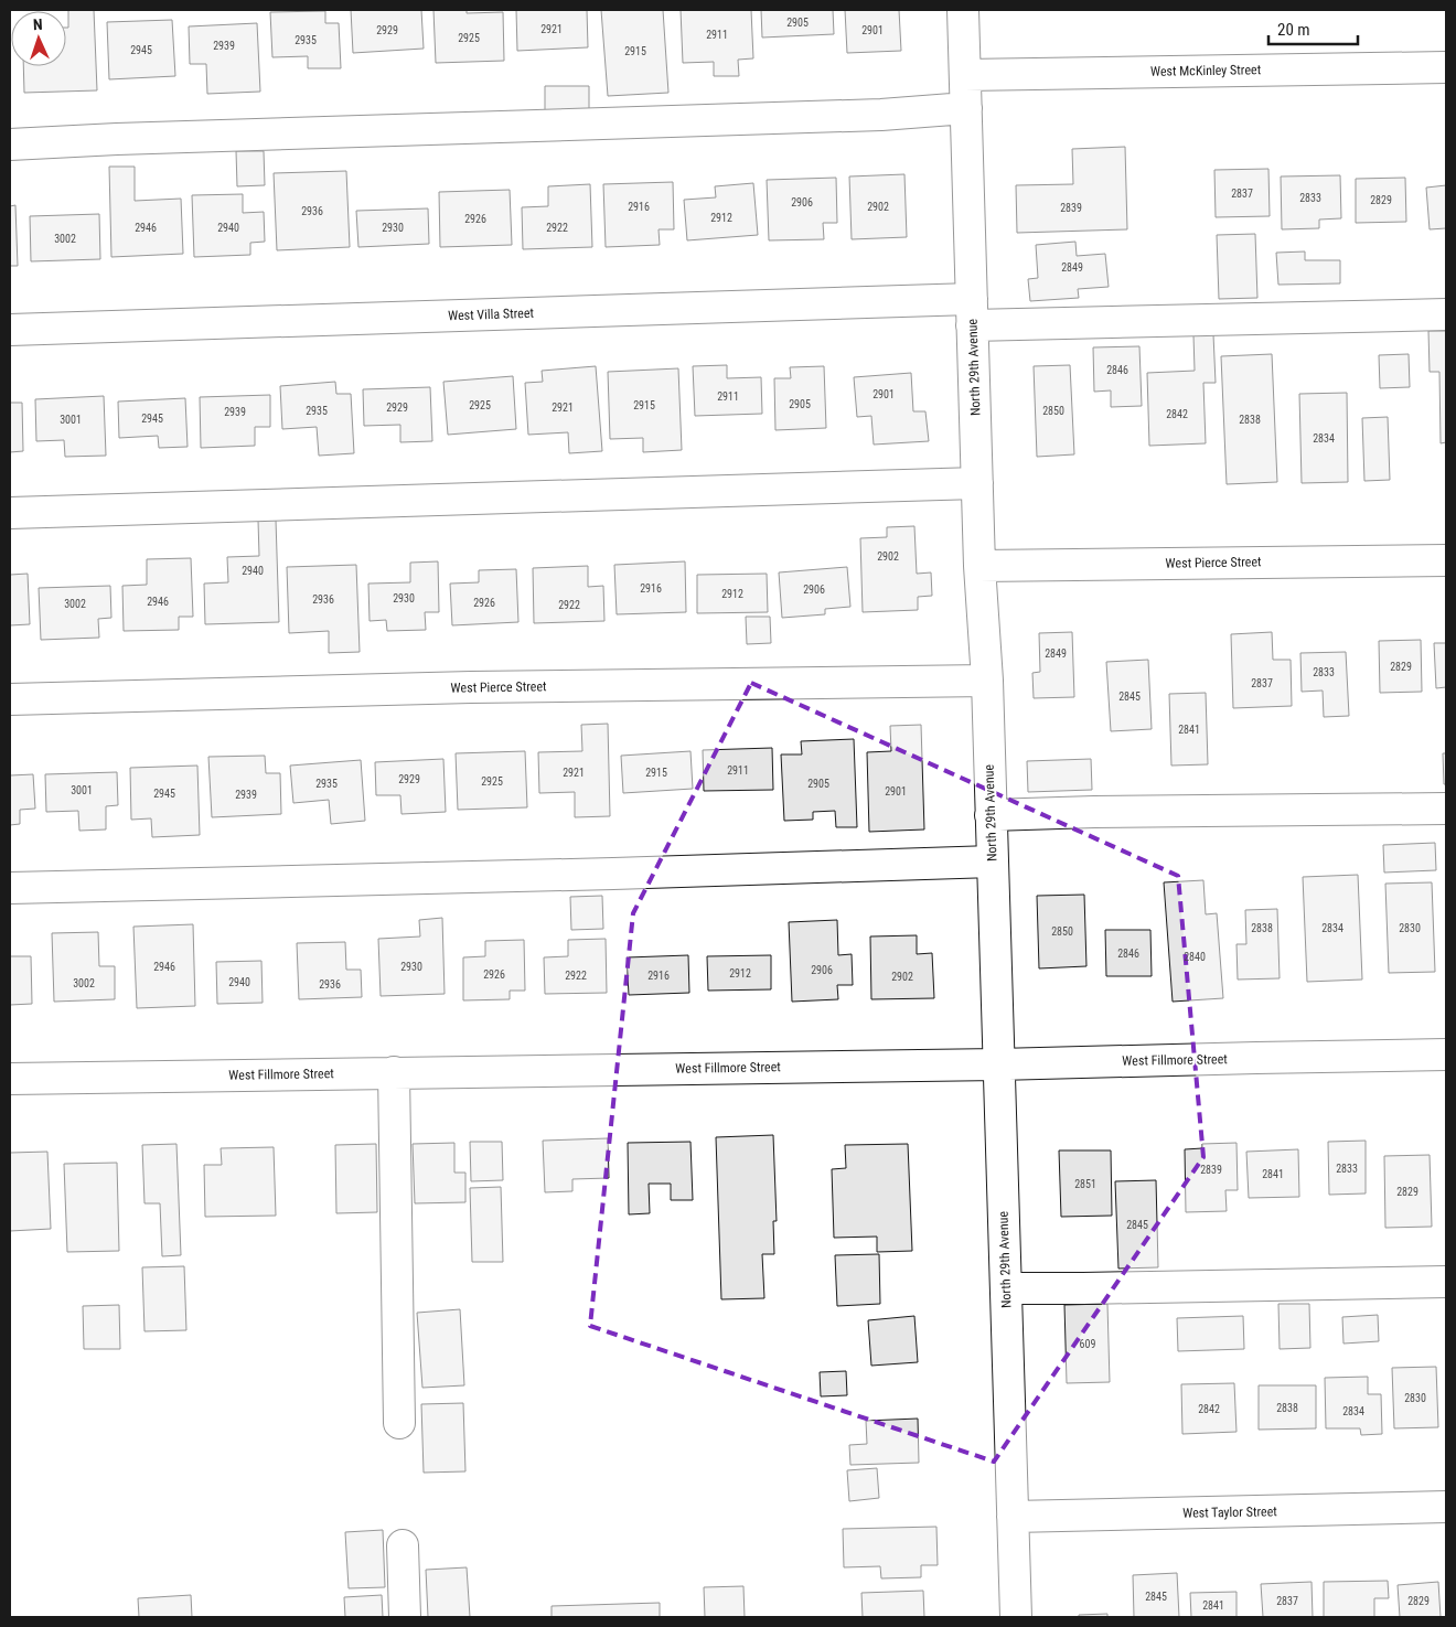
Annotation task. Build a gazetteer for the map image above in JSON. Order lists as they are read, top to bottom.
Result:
{
  "streets": {
    "street": [
      "West McKinley Street",
      "West Villa Street",
      "North 29th Avenue",
      "West Pierce Street",
      "West Fillmore Street",
      "West Taylor Street"
    ]
  },
  "crossings": [
    ["West McKinley Street", "North 29th Avenue"],
    ["West Villa Street", "North 29th Avenue"],
    ["North 29th Avenue", "West Pierce Street"],
    ["North 29th Avenue", "West Fillmore Street"],
    ["North 29th Avenue", "West Taylor Street"]
  ],
  "house_numbers": [
    "2905",
    "2921",
    "2929",
    "2901",
    "2911",
    "2925",
    "2935",
    "2939",
    "2945",
    "2915",
    "2837",
    "2833",
    "2829",
    "2906",
    "2916",
    "2902",
    "2839",
    "2936",
    "2912",
    "2926",
    "2946",
    "2940",
    "2930",
    "2922",
    "3002",
    "2849",
    "2846",
    "2901",
    "2911",
    "2905",
    "2925",
    "2915",
    "2929",
    "2921",
    "2935",
    "2850",
    "2939",
    "2842",
    "2945",
    "3001",
    "2838",
    "2834",
    "2902",
    "2940",
    "2916",
    "2906",
    "2912",
    "2930",
    "2936",
    "2946",
    "2926",
    "3002",
    "2922",
    "2849",
    "2829",
    "2833",
    "2837",
    "2845",
    "2841",
    "2911",
    "2921",
    "2915",
    "2929",
    "2925",
    "2935",
    "2905",
    "3001",
    "2901",
    "2945",
    "2939",
    "2838",
    "2834",
    "2830",
    "2850",
    "2846",
    "2840",
    "2946",
    "2930",
    "2906",
    "2912",
    "2926",
    "2922",
    "2916",
    "2902",
    "2940",
    "3002",
    "2936",
    "2833",
    "2839",
    "2841",
    "2851",
    "2829",
    "2845",
    "609",
    "2830",
    "2838",
    "2842",
    "2834",
    "2845",
    "2837",
    "2829",
    "2841"
  ],
  "scale_bar": "20 m",
  "north": "top"
}
